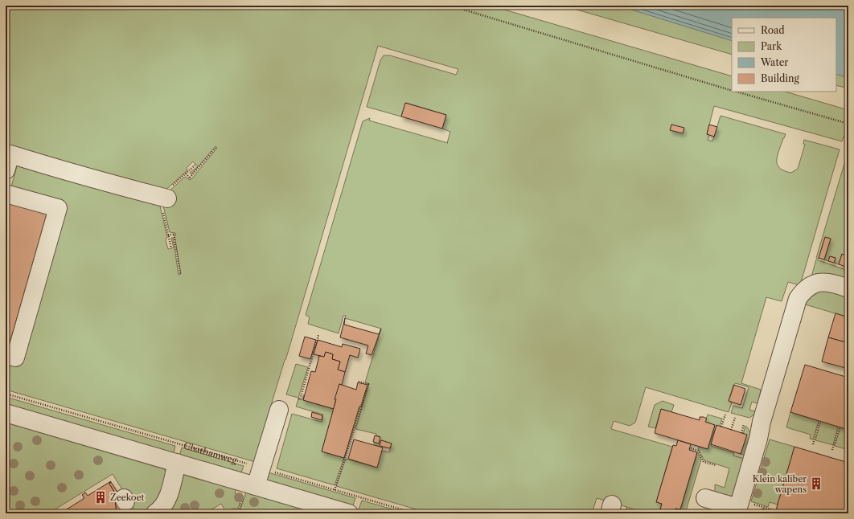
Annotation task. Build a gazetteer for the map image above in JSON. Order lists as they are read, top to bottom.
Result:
{
  "streets": {
    "path": ["Chathamweg"]
  },
  "places": {
    "building": ["Klein kaliber wapens", "Zeekoet"]
  },
  "legend": [
    "Road",
    "Park",
    "Water",
    "Building"
  ]
}
